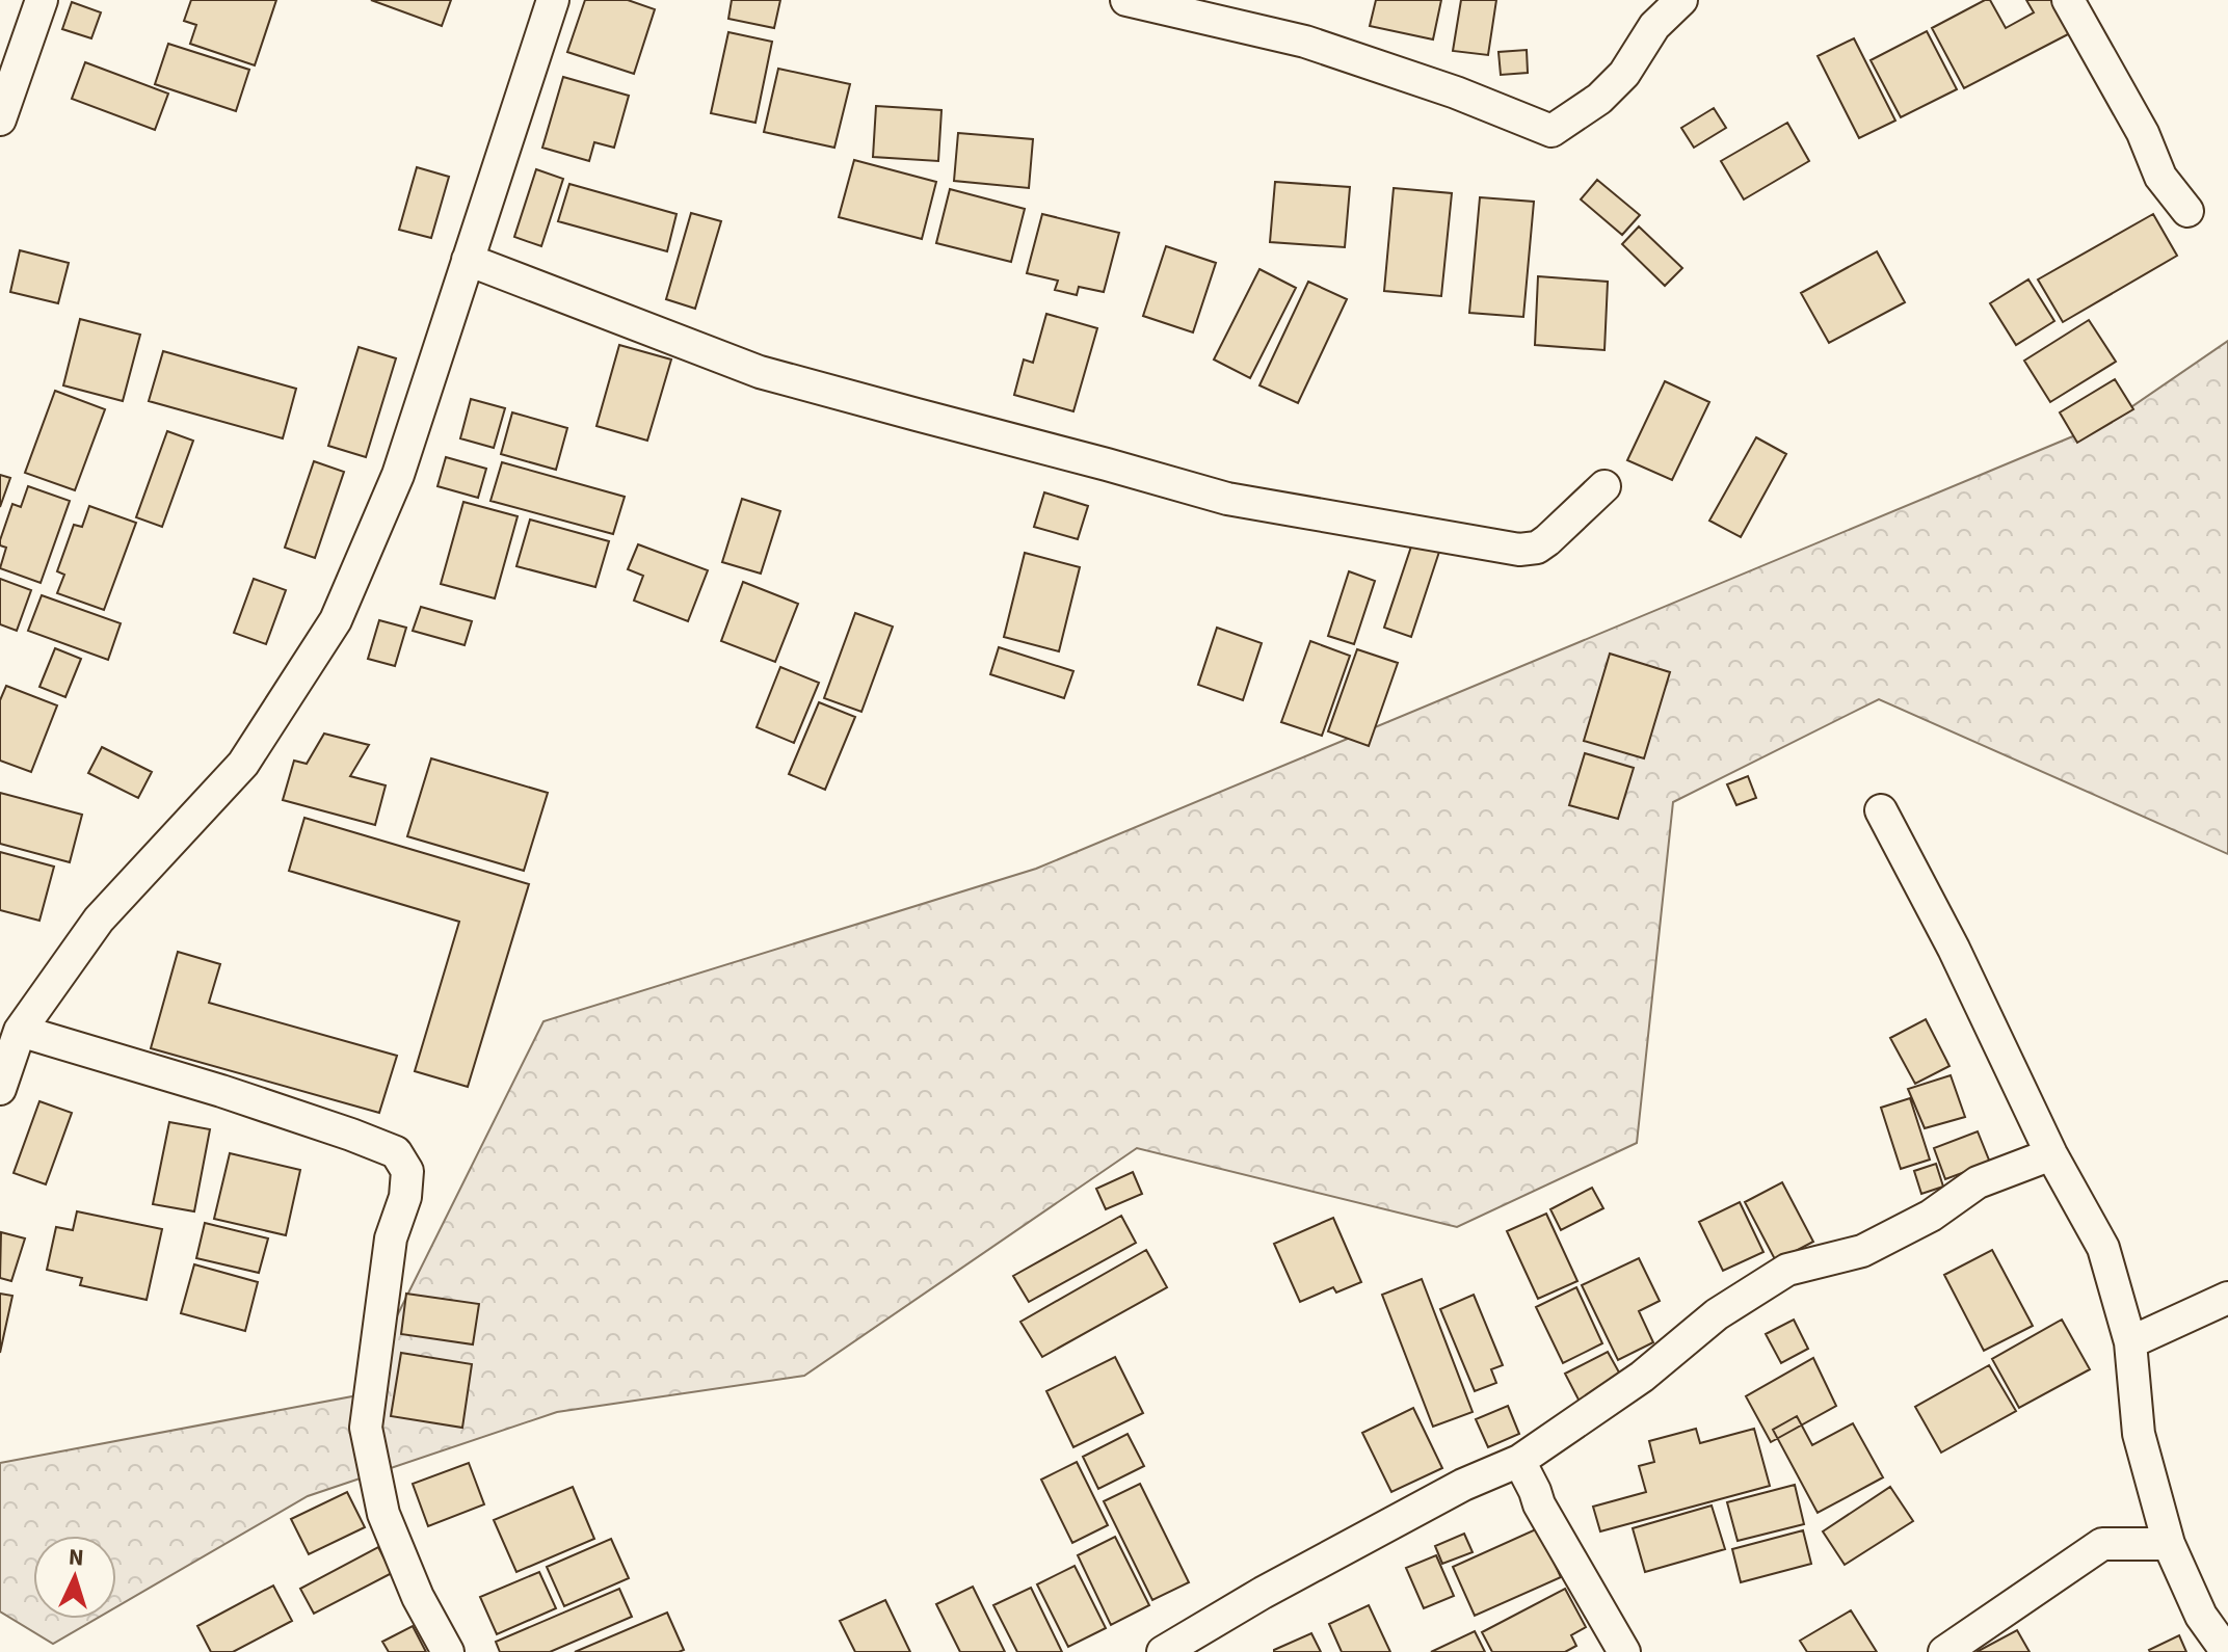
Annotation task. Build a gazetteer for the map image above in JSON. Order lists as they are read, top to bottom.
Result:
{
  "north": "top"
}
